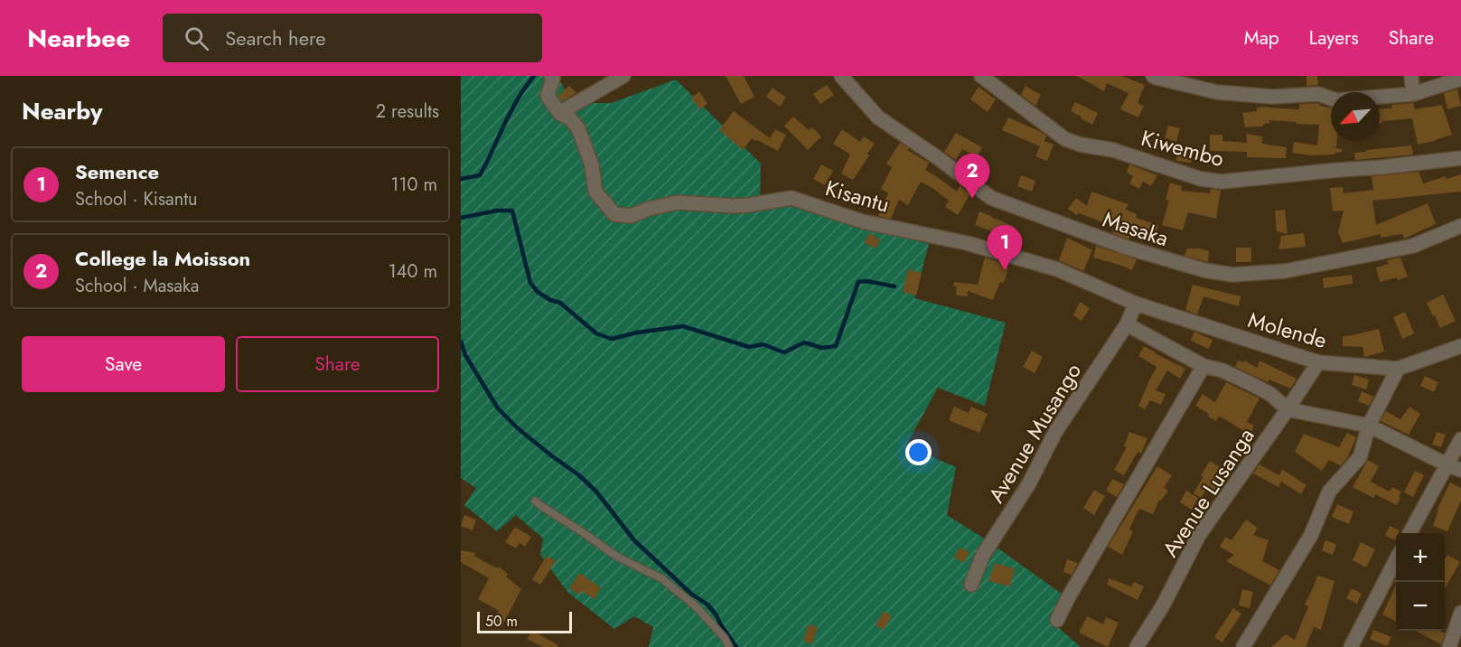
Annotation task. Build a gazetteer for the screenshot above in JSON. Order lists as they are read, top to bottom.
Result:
{
  "streets": {
    "street": [
      "Kiwembo",
      "Kisantu",
      "Masaka",
      "Molende",
      "Avenue Musango",
      "Avenue Lusanga"
    ]
  },
  "crossings": [
    ["Kisantu", "Molende"],
    ["Kisantu", "Avenue Musango"],
    ["Molende", "Avenue Musango"],
    ["Molende", "Avenue Lusanga"]
  ],
  "scale_bar": "50 m",
  "north": "bottom left",
  "page": {
    "header": "Nearbee",
    "search": "Search here",
    "nav": ["Map", "Layers", "Share"],
    "heading": ["Nearby", "2 results"],
    "list": [
      {
        "mark": "1",
        "name": "Semence",
        "note": "School · Kisantu",
        "value": "110 m"
      },
      {
        "mark": "2",
        "name": "College la Moisson",
        "note": "School · Masaka",
        "value": "140 m"
      }
    ],
    "pins": ["2", "1"],
    "buttons": ["Save", "Share"],
    "map_buttons": ["+", "−"],
    "scale": "50 m"
  }
}
